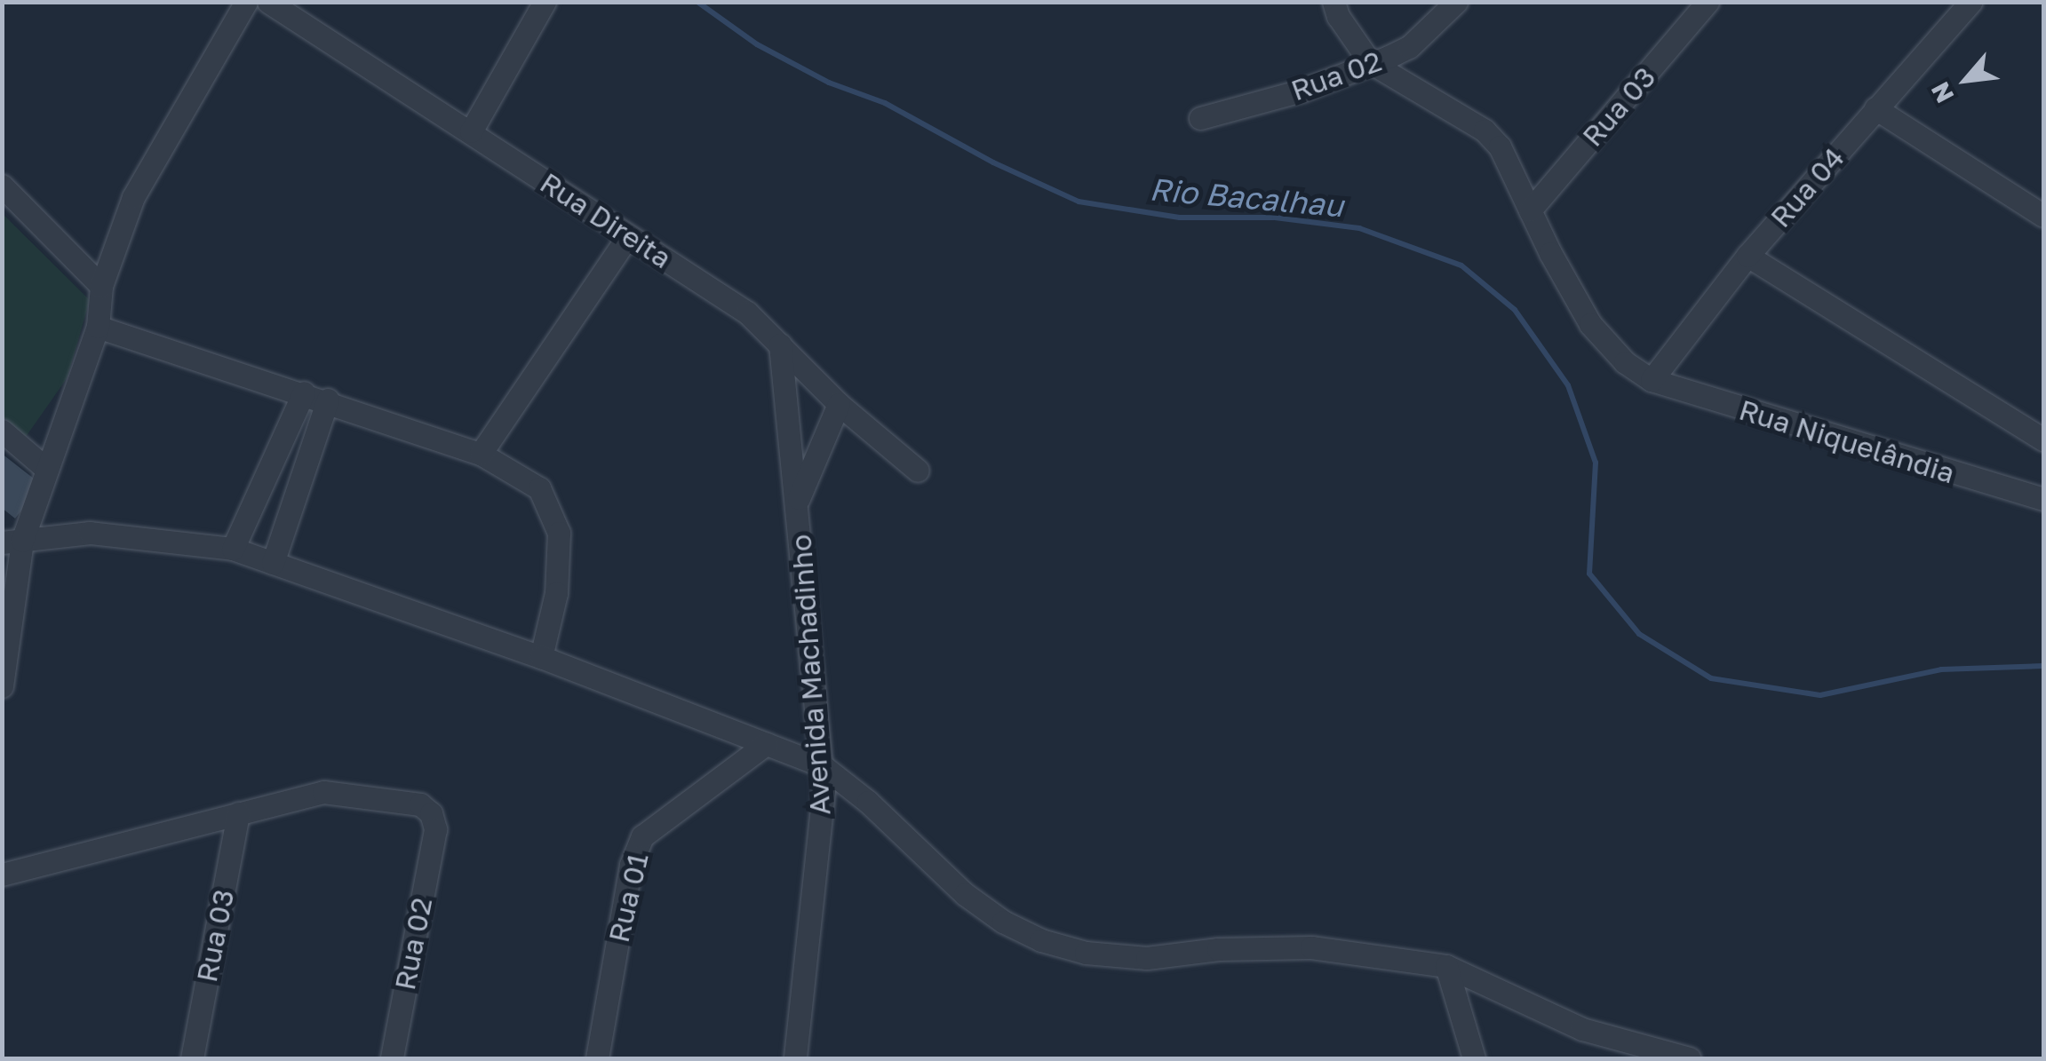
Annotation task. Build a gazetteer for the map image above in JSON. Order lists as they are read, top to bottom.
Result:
{
  "streets": {
    "street": [
      "Rua 02",
      "Rua 03",
      "Rua 04",
      "Rua Direita",
      "Rua Niquelândia",
      "Avenida Machadinho",
      "Rua 01"
    ]
  },
  "crossings": [
    ["Rua 02", "Rua 03"],
    ["Rua 04", "Rua Niquelândia"],
    ["Rua Direita", "Avenida Machadinho"]
  ],
  "water": ["Rio Bacalhau"],
  "north": "bottom left"
}
